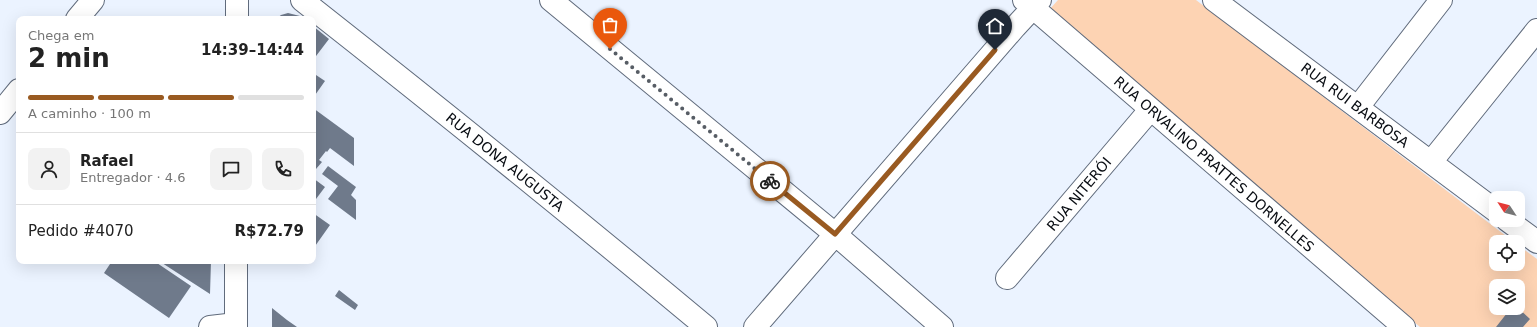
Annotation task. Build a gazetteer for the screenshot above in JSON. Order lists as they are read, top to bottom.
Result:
{
  "streets": {
    "street": [
      "RUA RUI BARBOSA",
      "RUA DONA AUGUSTA",
      "RUA ORVALINO PRATTES DORNELLES",
      "RUA NITERÓI"
    ]
  },
  "crossings": [
    ["RUA ORVALINO PRATTES DORNELLES", "RUA NITERÓI"]
  ],
  "north": "top left",
  "page": {
    "heading": ["2 min", "Chega em", "14:39–14:44"],
    "panel": [
      "Rafael",
      "Entregador · 4.6",
      "Pedido #4070",
      "R$72.79"
    ],
    "bar": "A caminho · 100 m"
  }
}
